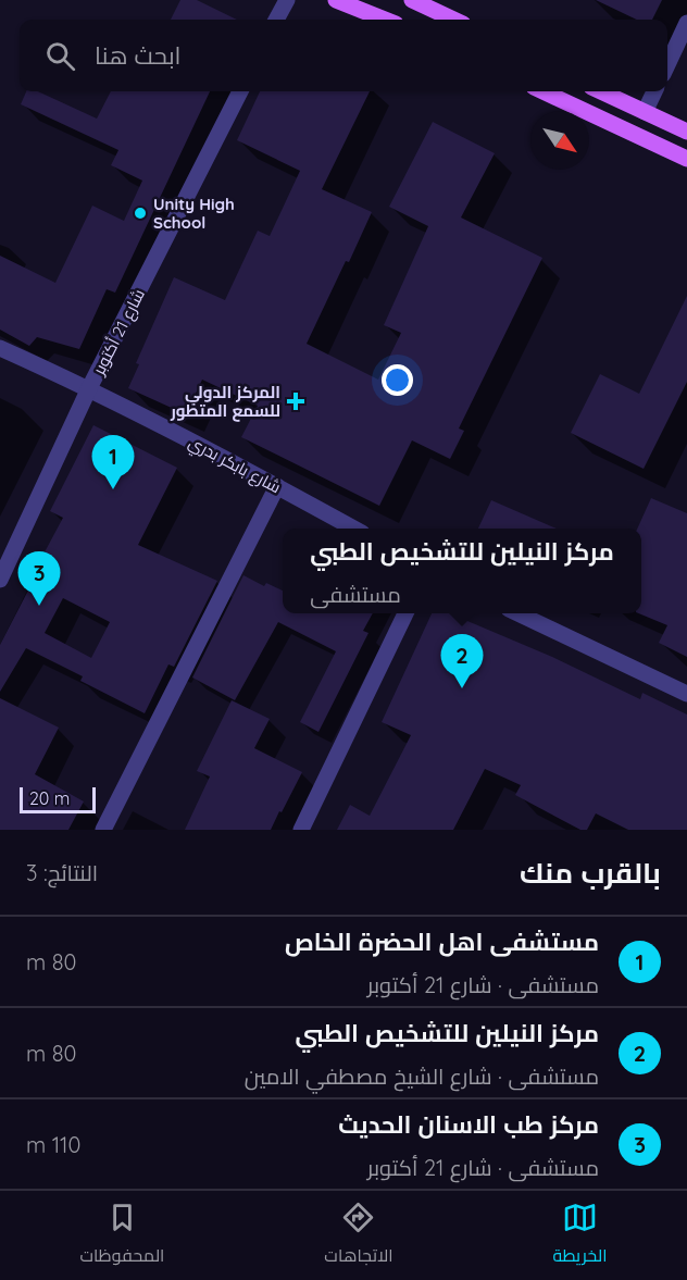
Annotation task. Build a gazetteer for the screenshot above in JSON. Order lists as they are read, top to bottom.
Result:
{
  "streets": {
    "street": ["شارع 21 أكتوبر", "شارع بابكر بدري"]
  },
  "crossings": [
    ["شارع 21 أكتوبر", "شارع بابكر بدري"]
  ],
  "places": {
    "other": ["Unity High School"],
    "health": ["المركز الدولي للسمع المتطور"]
  },
  "scale_bar": "20 m",
  "north": "bottom right",
  "page": {
    "search": "ابحث هنا",
    "pins": ["1", "3", "2"],
    "popup": ["مركز النيلين للتشخيص الطبي", "مستشفى"],
    "scale": "20 m",
    "heading": ["بالقرب منك", "النتائج: 3"],
    "list": [
      {
        "mark": "1",
        "name": "مستشفى اهل الحضرة الخاص",
        "note": "مستشفى · شارع 21 أكتوبر",
        "value": "80 m"
      },
      {
        "mark": "2",
        "name": "مركز النيلين للتشخيص الطبي",
        "note": "مستشفى · شارع الشيخ مصطفي الامين",
        "value": "80 m"
      },
      {
        "mark": "3",
        "name": "مركز طب الاسنان الحديث",
        "note": "مستشفى · شارع 21 أكتوبر",
        "value": "110 m"
      }
    ],
    "nav": ["الخريطة", "الاتجاهات", "المحفوظات"]
  }
}
